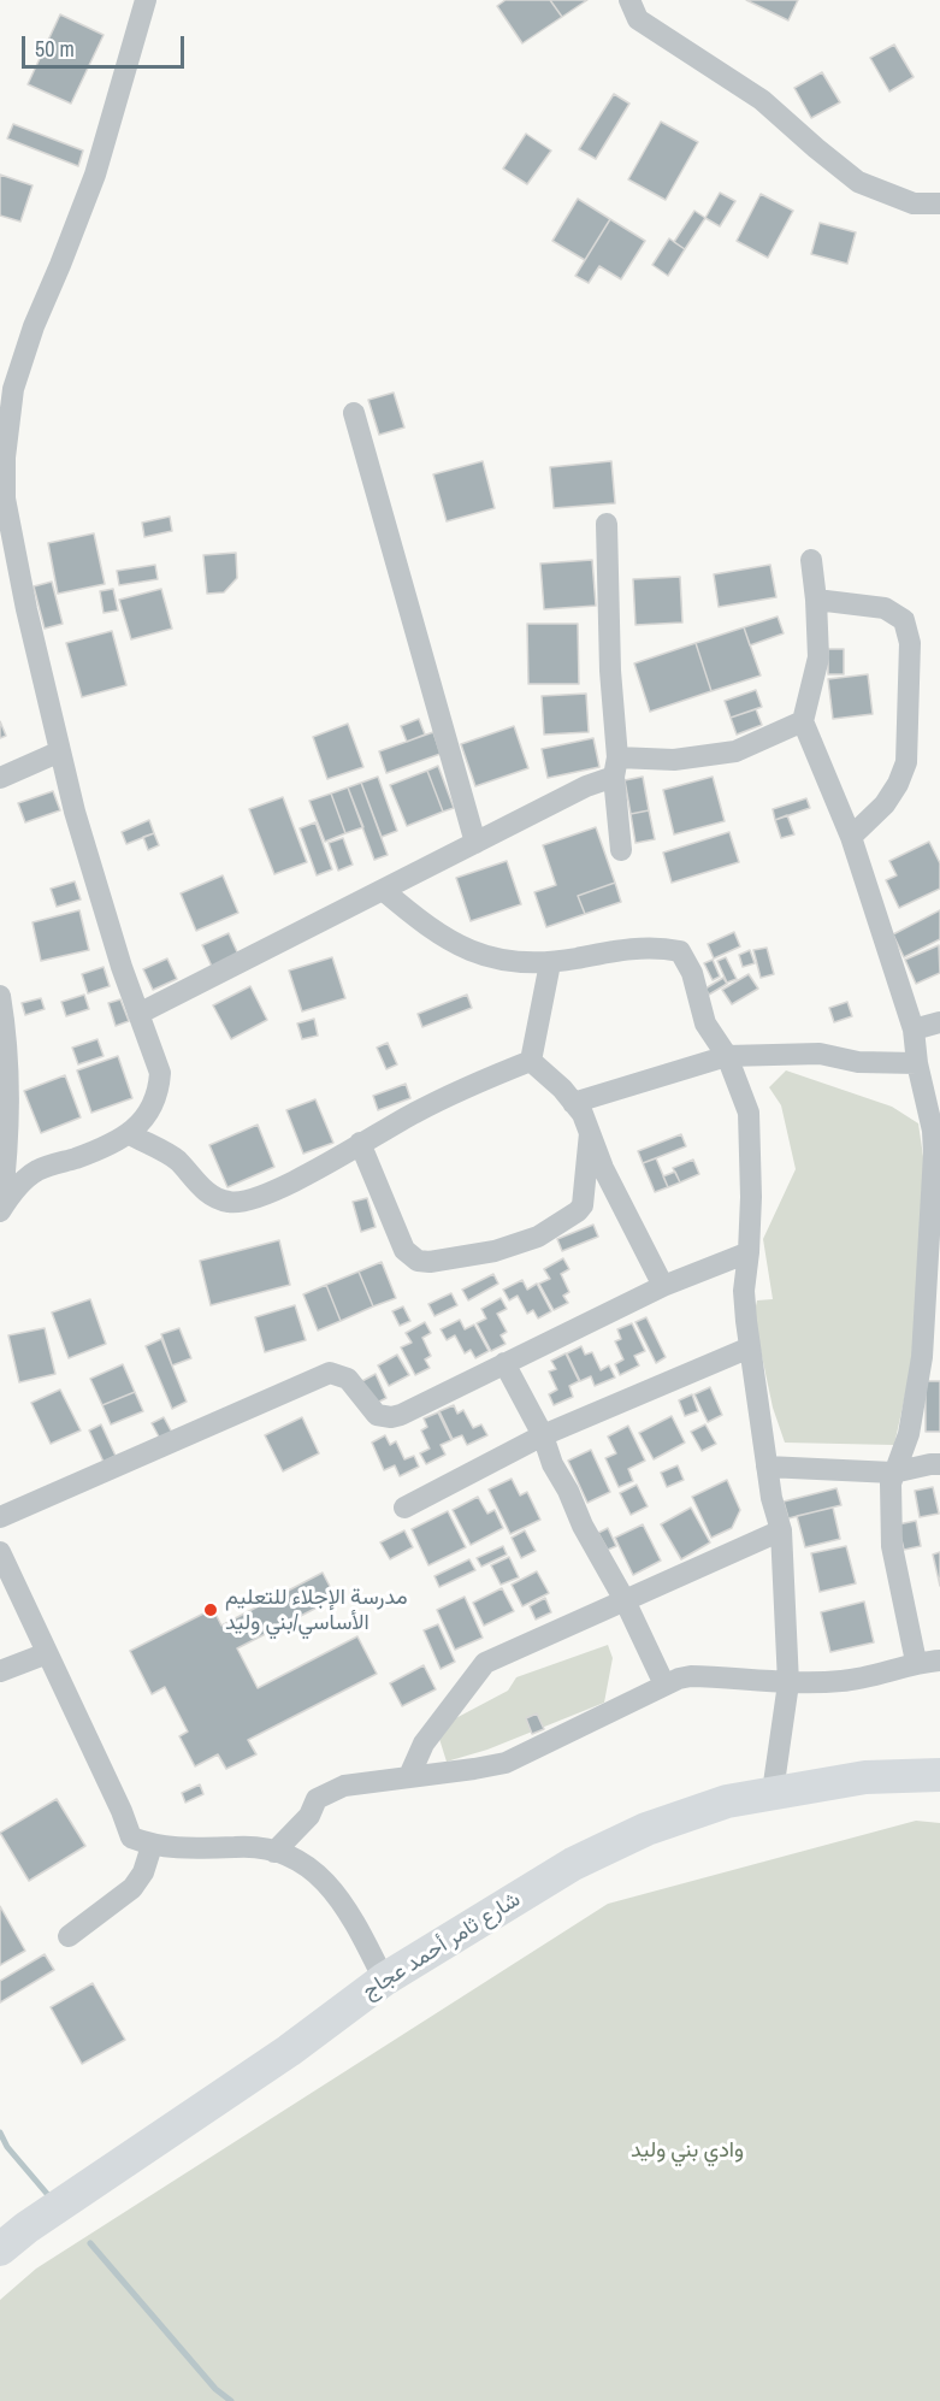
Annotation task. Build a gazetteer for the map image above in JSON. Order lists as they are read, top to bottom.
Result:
{
  "streets": {
    "main road": ["شارع ثامر أحمد عجاج"]
  },
  "parks": ["وادي بني وليد"],
  "places": ["مدرسة الإجلاء للتعليم الأساسي/بني وليد"],
  "scale_bar": "50 m"
}
